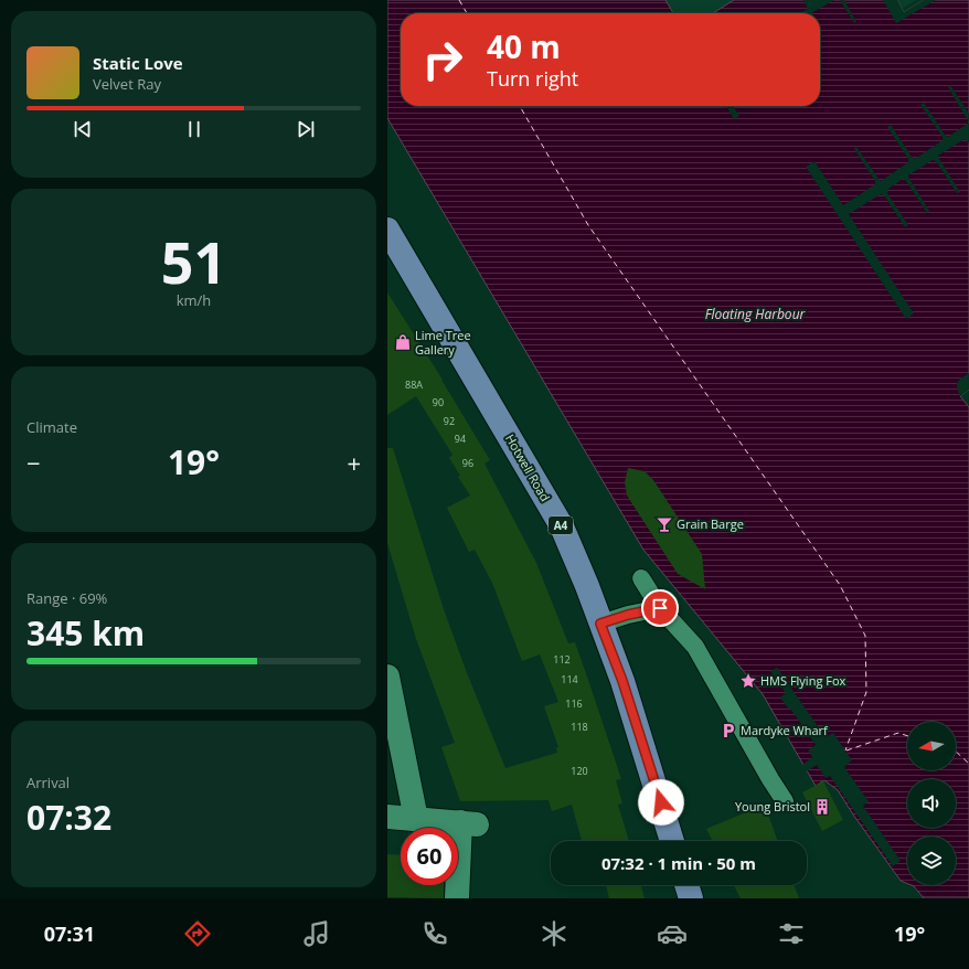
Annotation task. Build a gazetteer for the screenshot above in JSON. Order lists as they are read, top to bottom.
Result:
{
  "streets": {
    "main road": ["Hotwell Road", "A4"]
  },
  "water": ["Floating Harbour"],
  "places": {
    "shop": ["Lime Tree Gallery"],
    "bar": ["Grain Barge"],
    "place": ["HMS Flying Fox"],
    "parking": ["Mardyke Wharf"],
    "building": ["Young Bristol"]
  },
  "house_numbers": [
    "88A",
    "90",
    "92",
    "94",
    "96",
    "112",
    "114",
    "116",
    "118",
    "120"
  ],
  "north": "left",
  "page": {
    "turn": ["40 m", "Turn right"],
    "song": ["Static Love", "Velvet Ray"],
    "tile": [
      ["51", "km/h"],
      "Climate",
      ["Range · 69%", "345 km"],
      ["Arrival", "07:32"]
    ],
    "heat": ["−", "19°", "+"],
    "limit": "60",
    "trip": "07:32 · 1 min · 50 m",
    "tabs": ["07:31", "19°"]
  }
}
